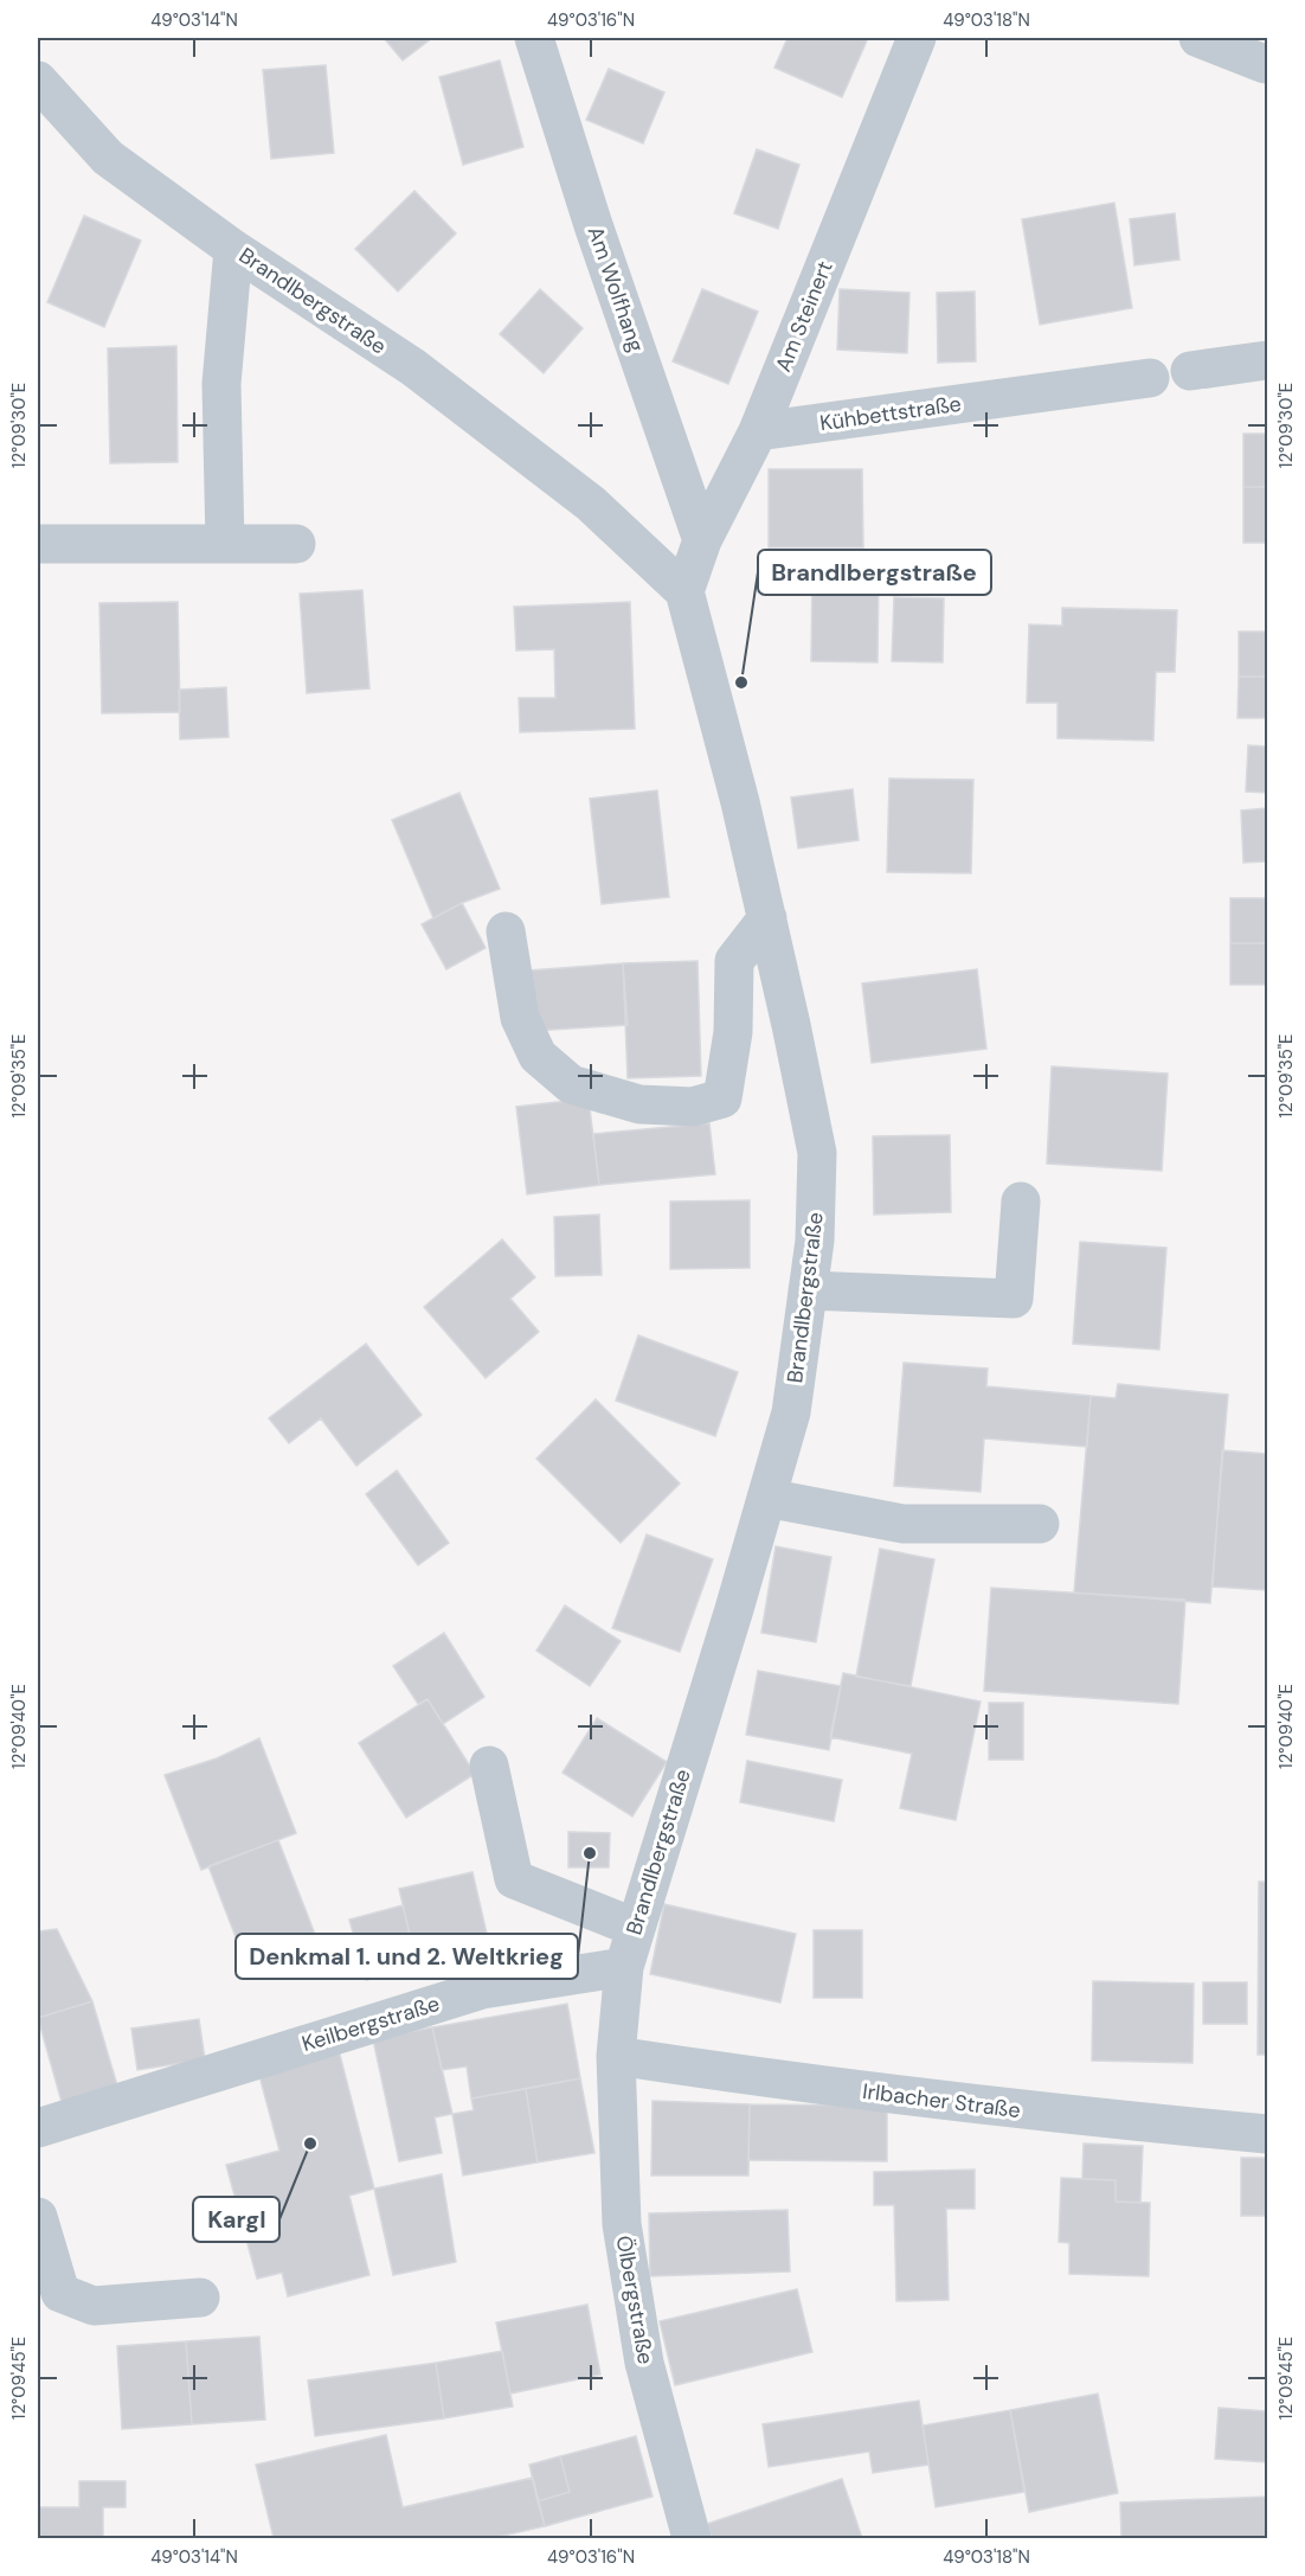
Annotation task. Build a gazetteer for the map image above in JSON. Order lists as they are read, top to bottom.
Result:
{
  "streets": {
    "street": [
      "Am Wolfhang",
      "Brandlbergstraße",
      "Am Steinert",
      "Kühbettstraße",
      "Keilbergstraße",
      "Irlbacher Straße",
      "Ölbergstraße"
    ]
  },
  "crossings": [
    ["Am Wolfhang", "Am Steinert"],
    ["Brandlbergstraße", "Am Steinert"],
    ["Brandlbergstraße", "Keilbergstraße"],
    ["Am Steinert", "Kühbettstraße"],
    ["Irlbacher Straße", "Ölbergstraße"]
  ],
  "places": ["Brandlbergstraße", "Denkmal 1. und 2. Weltkrieg", "Kargl"],
  "coordinates": [
    "49°03'14\"N",
    "49°03'16\"N",
    "49°03'18\"N",
    "12°09'30\"E",
    "12°09'35\"E",
    "12°09'40\"E",
    "12°09'45\"E"
  ]
}
